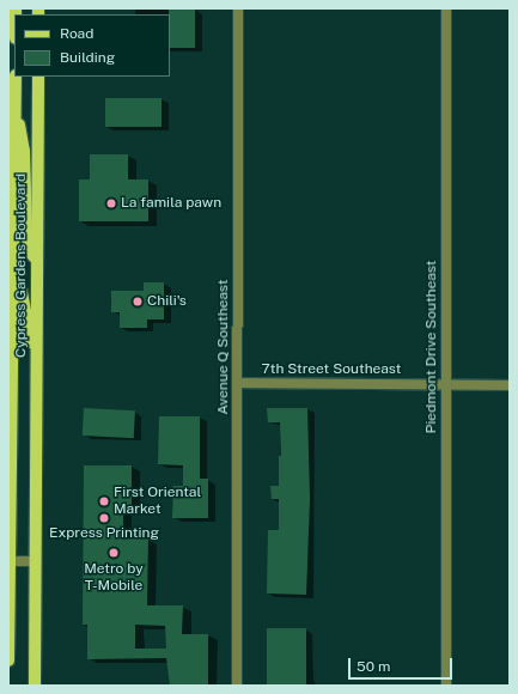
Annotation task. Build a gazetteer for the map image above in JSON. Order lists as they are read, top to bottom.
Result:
{
  "streets": {
    "main road": ["Cypress Gardens Boulevard"],
    "street": ["Avenue Q Southeast", "Piedmont Drive Southeast", "7th Street Southeast"]
  },
  "crossings": [
    ["Avenue Q Southeast", "7th Street Southeast"],
    ["Piedmont Drive Southeast", "7th Street Southeast"]
  ],
  "places": [
    "La famila pawn",
    "Chili's",
    "First Oriental Market",
    "Express Printing",
    "Metro by T-Mobile"
  ],
  "legend": ["Road", "Building"],
  "scale_bar": "50 m"
}
